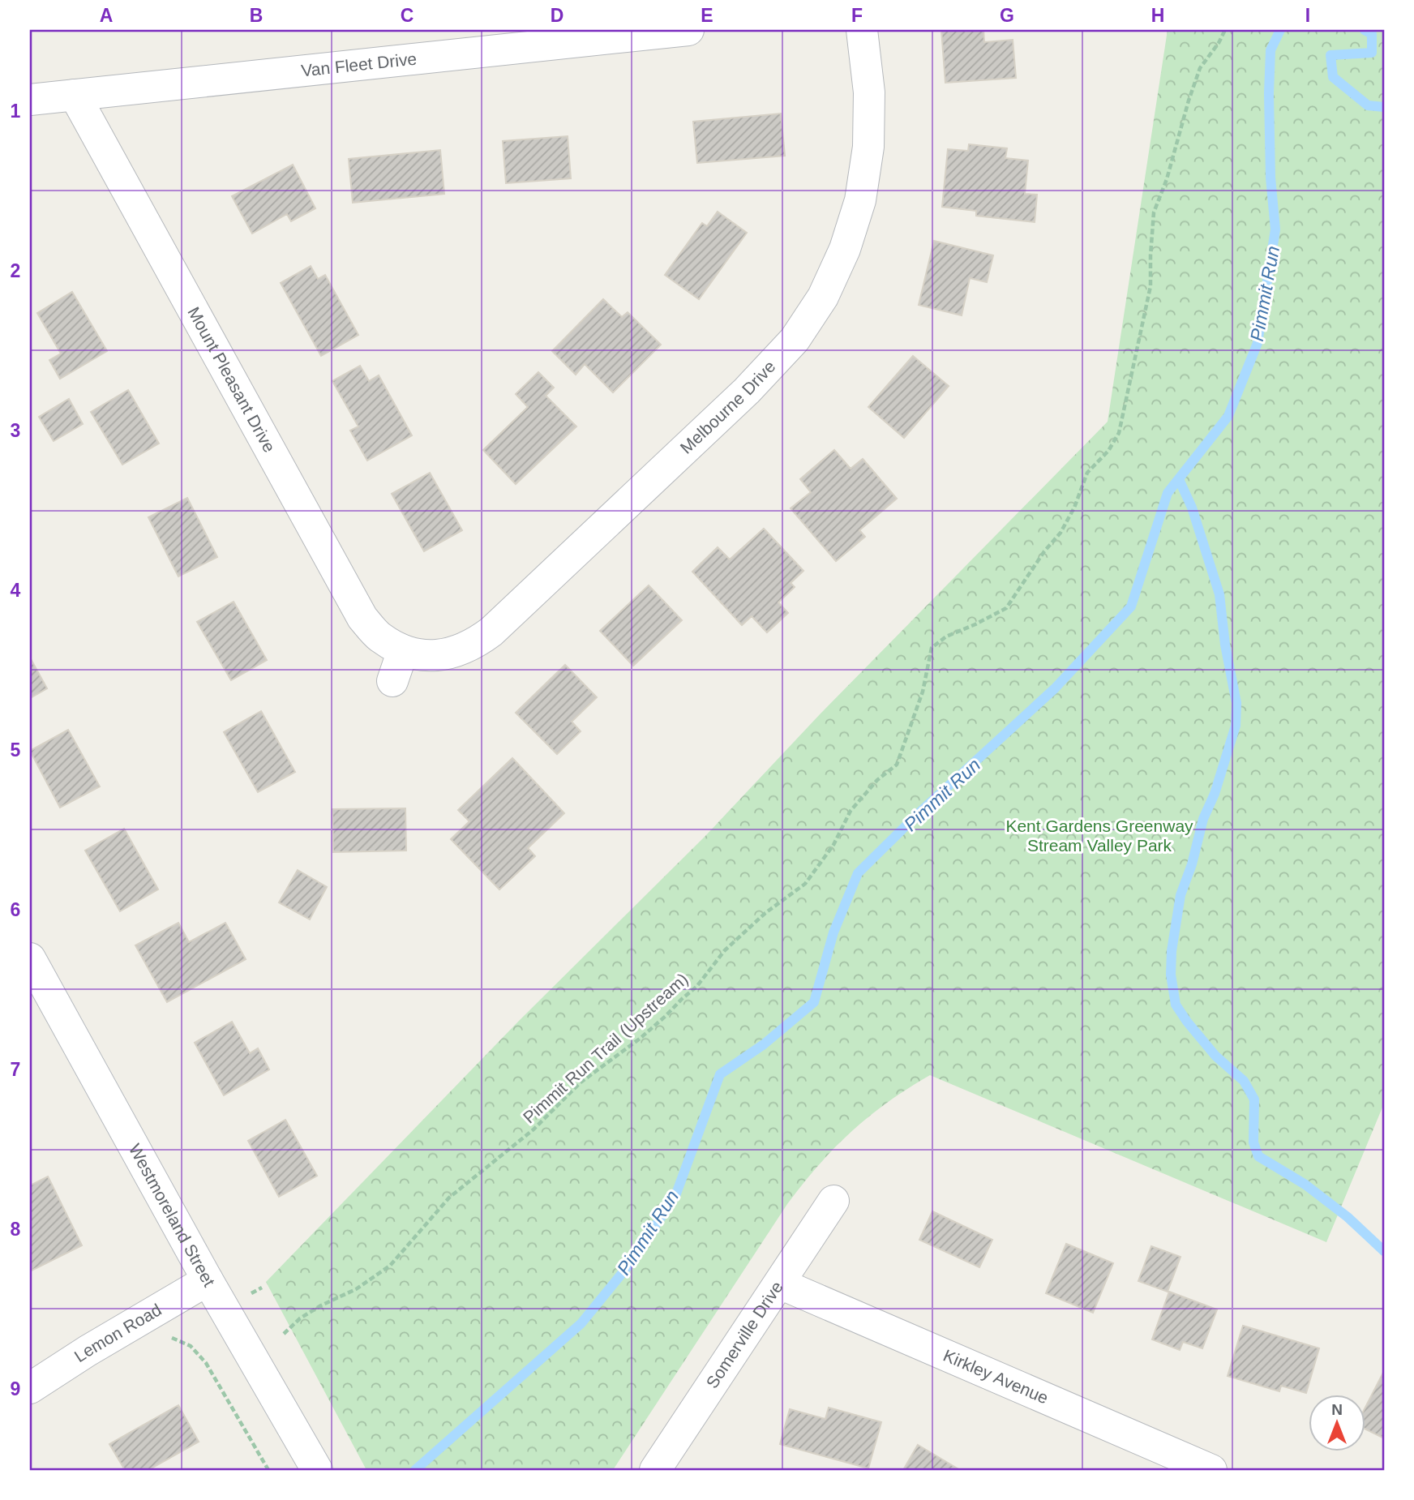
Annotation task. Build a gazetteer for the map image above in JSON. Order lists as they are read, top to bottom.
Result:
{
  "streets": {
    "street": [
      "Van Fleet Drive",
      "Mount Pleasant Drive",
      "Melbourne Drive",
      "Westmoreland Street",
      "Lemon Road",
      "Somerville Drive",
      "Kirkley Avenue"
    ],
    "path": ["Pimmit Run Trail (Upstream)"]
  },
  "crossings": [
    ["Van Fleet Drive", "Mount Pleasant Drive"],
    ["Mount Pleasant Drive", "Melbourne Drive"],
    ["Westmoreland Street", "Lemon Road"],
    ["Somerville Drive", "Kirkley Avenue"]
  ],
  "water": ["Pimmit Run"],
  "parks": ["Kent Gardens Greenway Stream Valley Park"],
  "north": "top",
  "grid": {
    "columns": [
      "A",
      "B",
      "C",
      "D",
      "E",
      "F",
      "G",
      "H",
      "I"
    ],
    "rows": [
      "1",
      "2",
      "3",
      "4",
      "5",
      "6",
      "7",
      "8",
      "9"
    ]
  }
}
